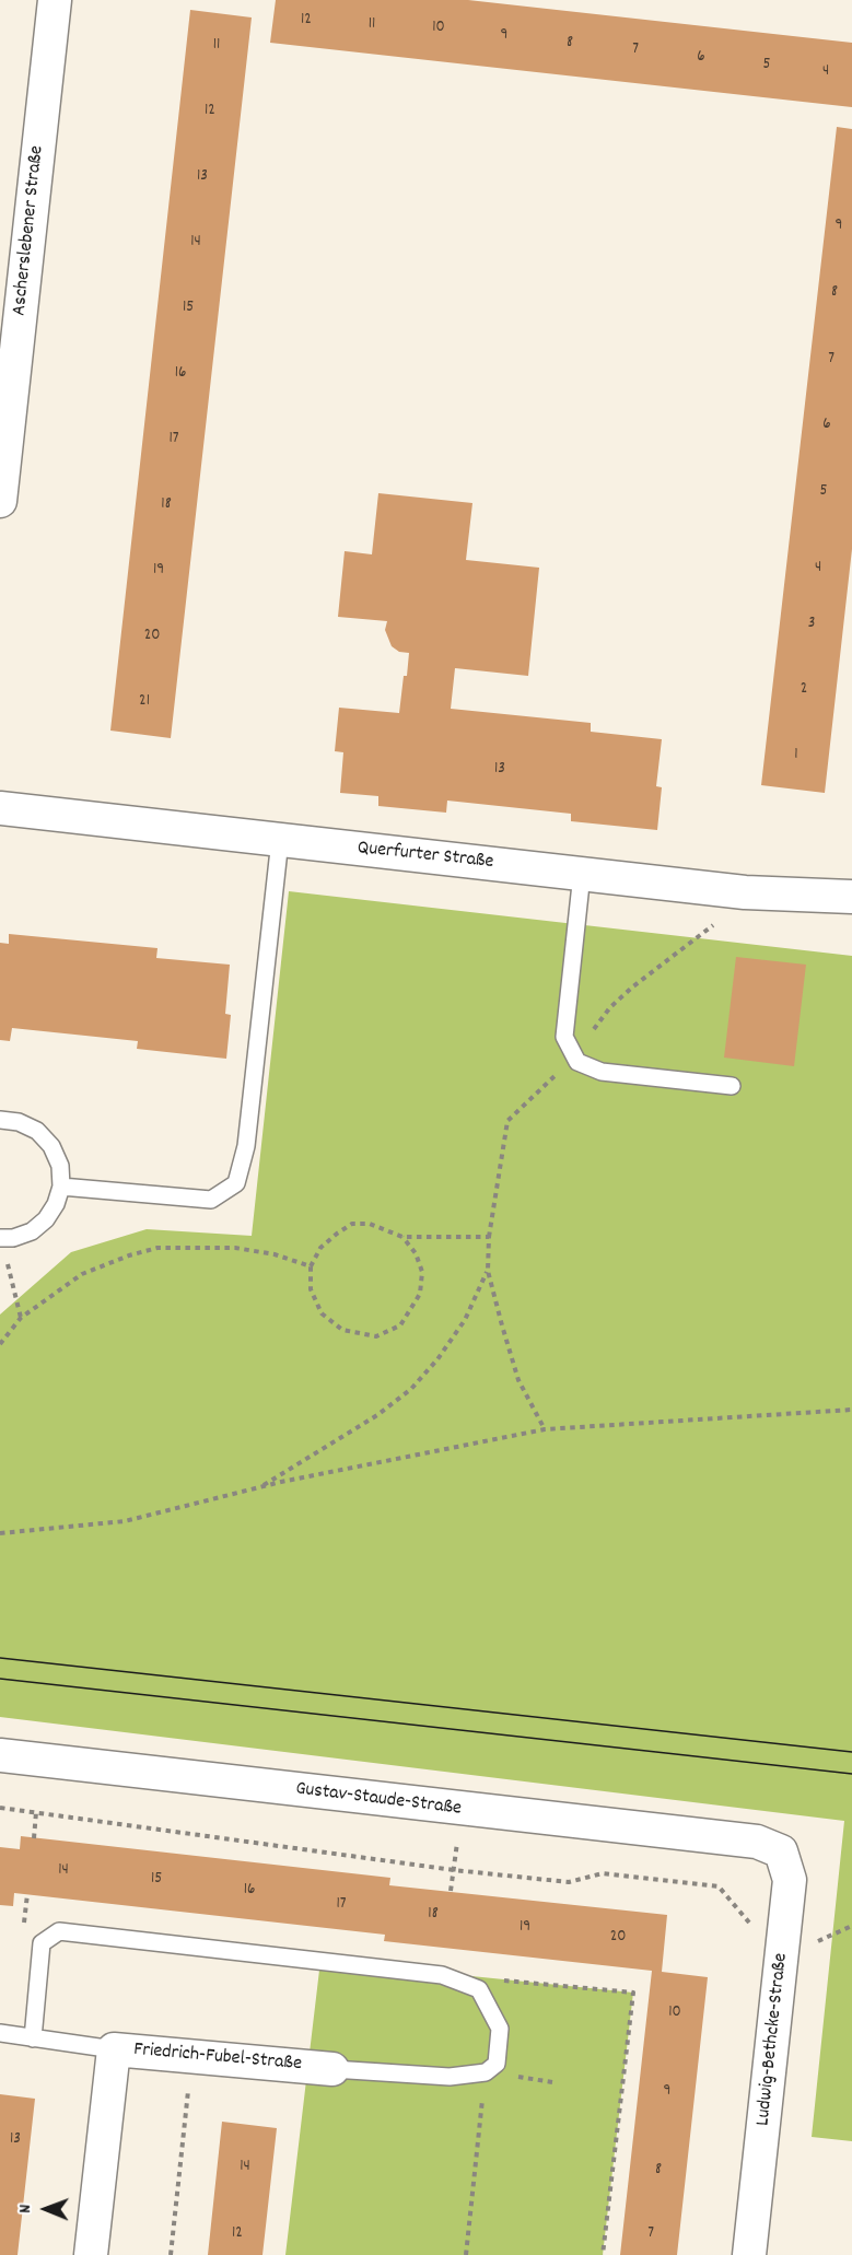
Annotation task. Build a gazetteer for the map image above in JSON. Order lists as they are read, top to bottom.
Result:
{
  "streets": {
    "street": [
      "Ascherslebener Straße",
      "Querfurter Straße",
      "Gustav-Staude-Straße",
      "Ludwig-Bethcke-Straße",
      "Friedrich-Fubel-Straße"
    ]
  },
  "crossings": [
    ["Gustav-Staude-Straße", "Ludwig-Bethcke-Straße"]
  ],
  "house_numbers": [
    "12",
    "11",
    "10",
    "9",
    "8",
    "11",
    "7",
    "6",
    "5",
    "4",
    "12",
    "13",
    "9",
    "14",
    "8",
    "15",
    "7",
    "16",
    "6",
    "17",
    "5",
    "18",
    "4",
    "19",
    "3",
    "20",
    "2",
    "21",
    "1",
    "13",
    "14",
    "15",
    "16",
    "17",
    "18",
    "19",
    "20",
    "10",
    "9",
    "13",
    "14",
    "8",
    "12",
    "7"
  ],
  "north": "left"
}
